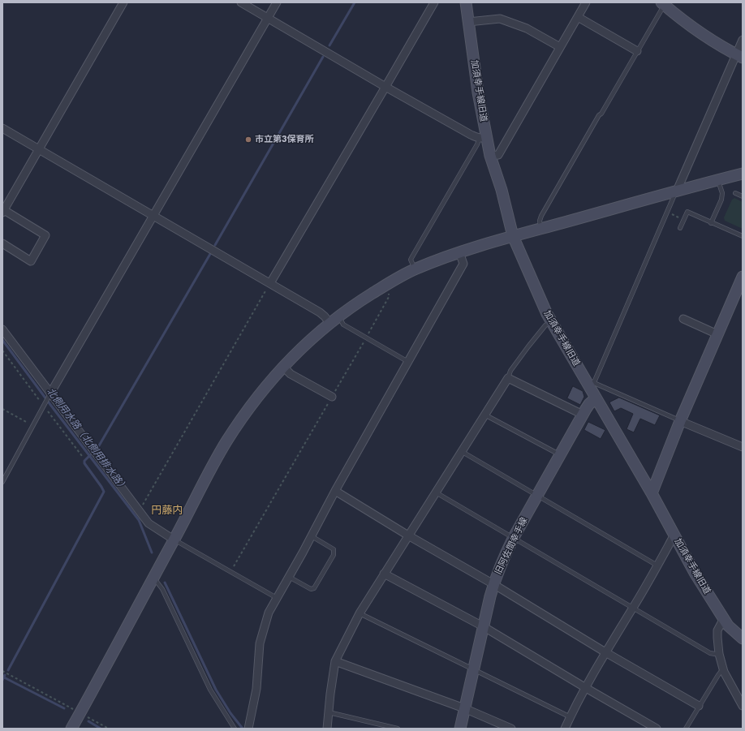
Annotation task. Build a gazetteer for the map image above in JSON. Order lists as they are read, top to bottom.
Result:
{
  "streets": {
    "street": ["加須幸手線旧道", "旧阿佐間幸手線"]
  },
  "crossings": [
    ["加須幸手線旧道", "旧阿佐間幸手線"]
  ],
  "districts": ["円藤内"],
  "water": ["北側用水路（北側用排水路）"],
  "places": ["市立第3保育所"]
}
